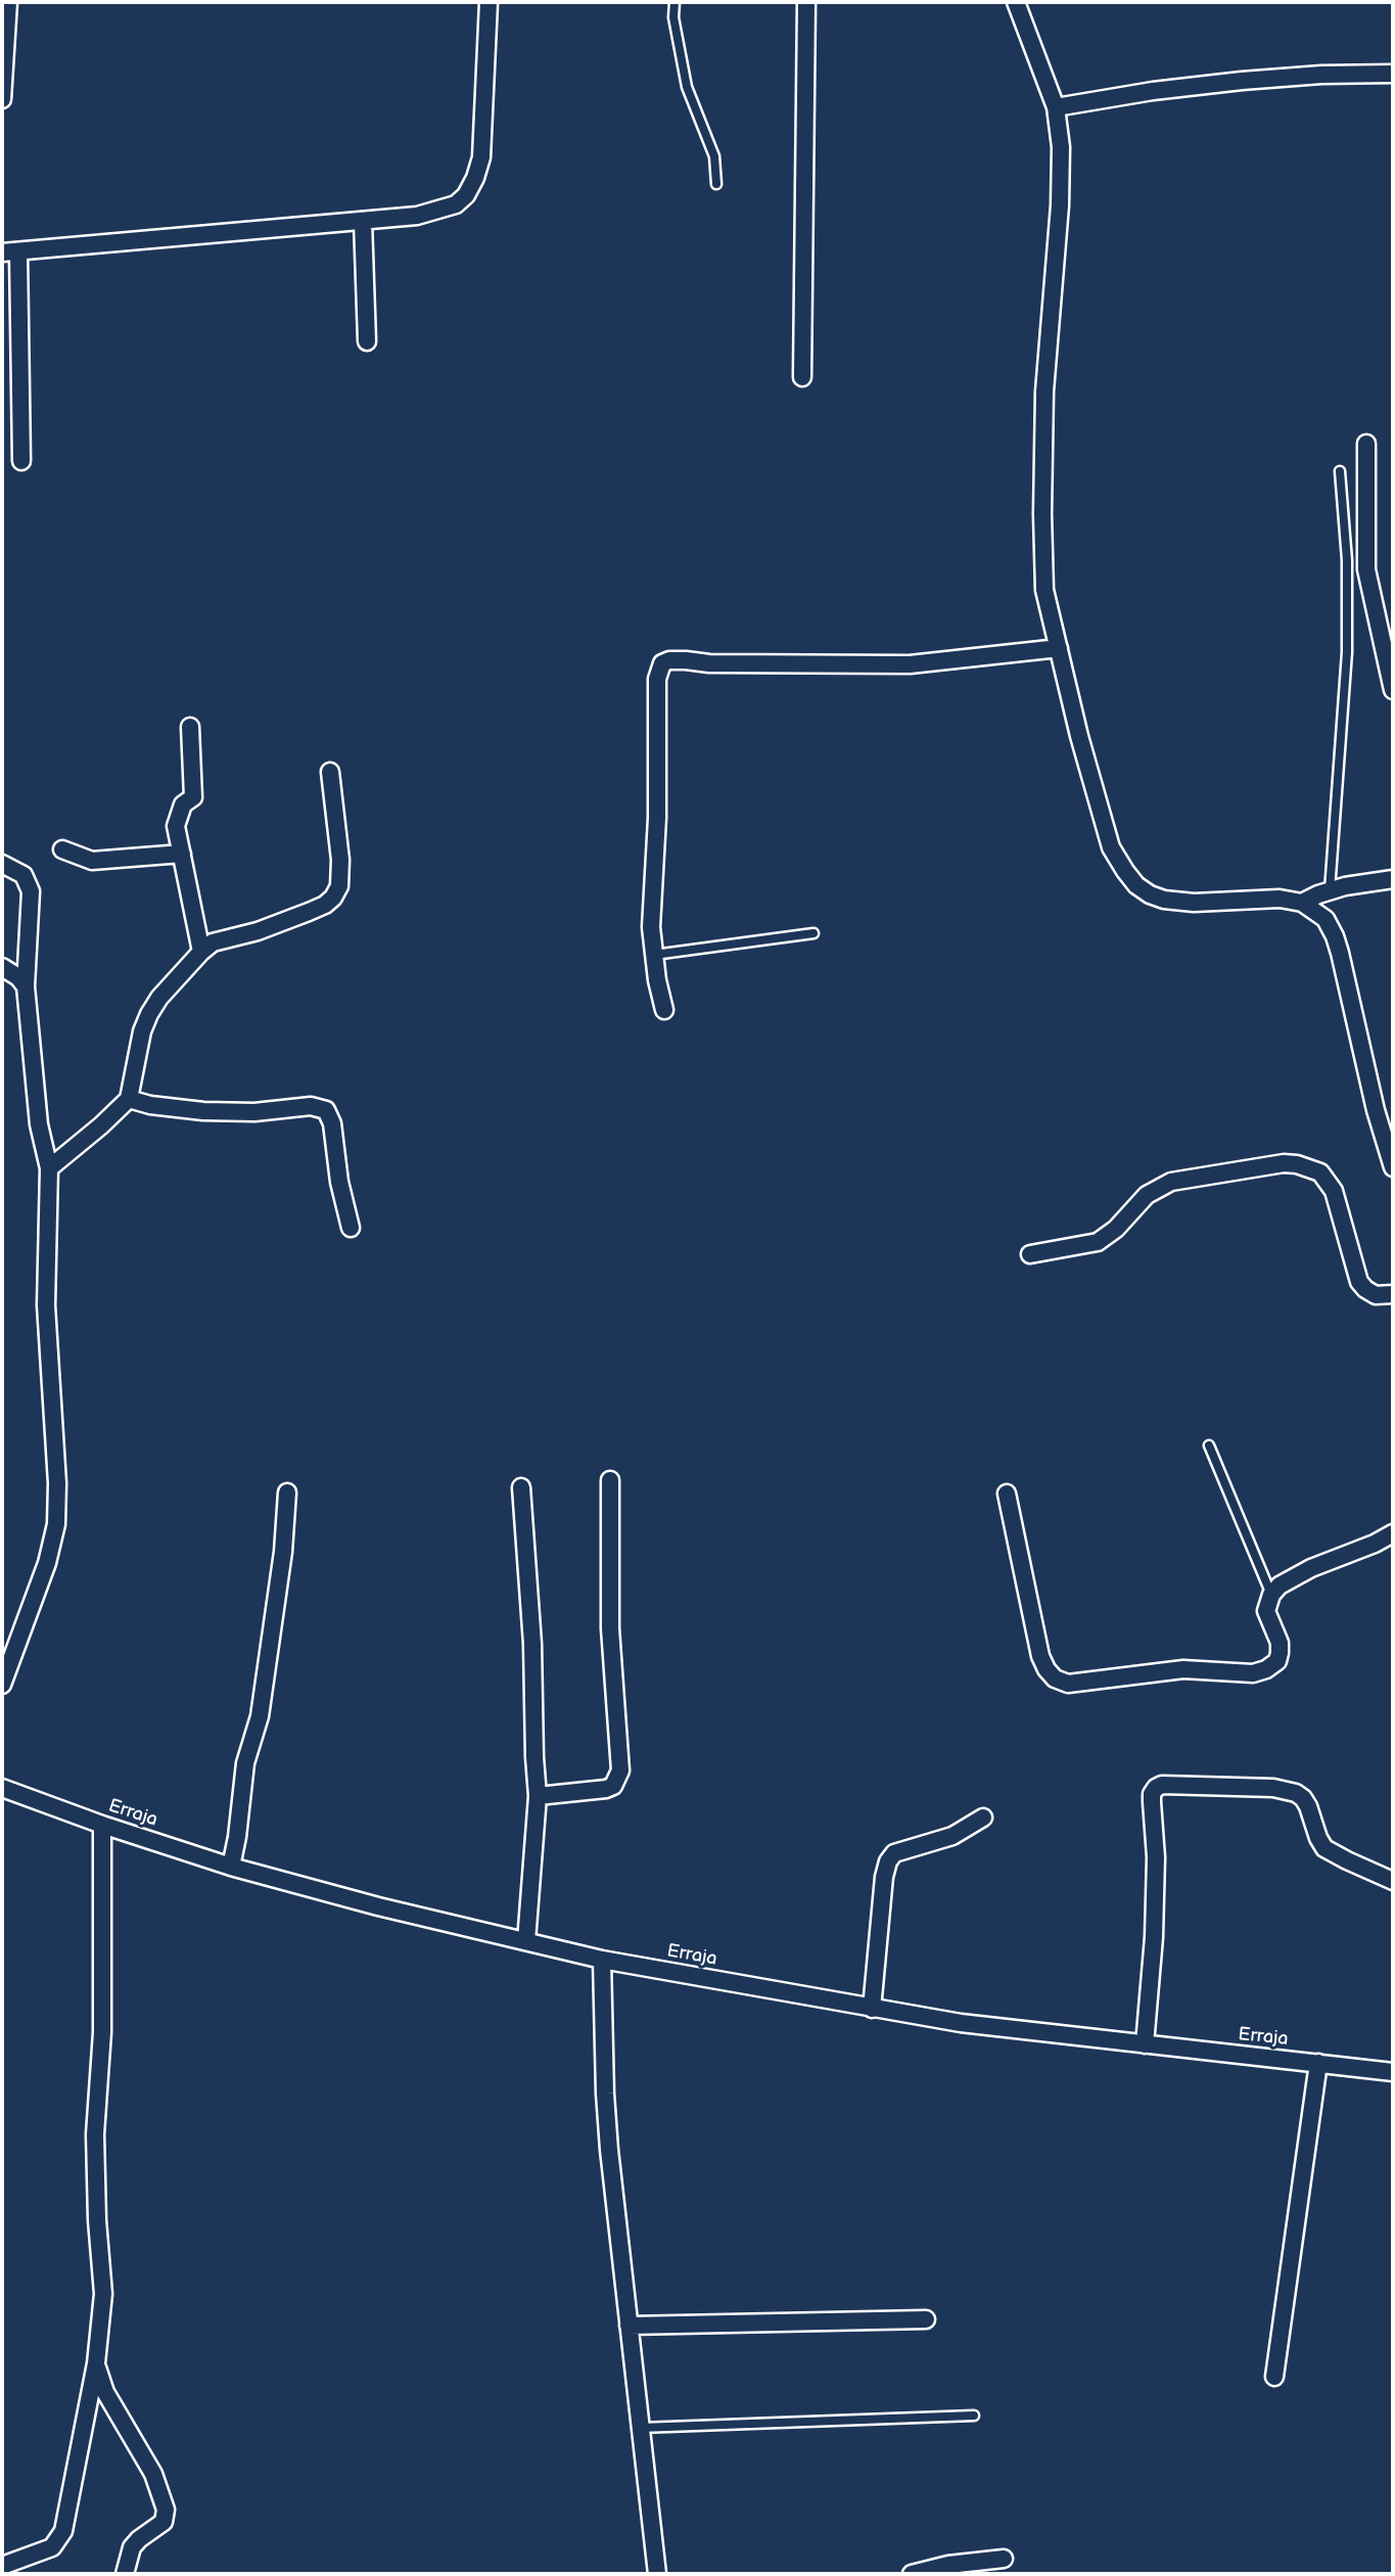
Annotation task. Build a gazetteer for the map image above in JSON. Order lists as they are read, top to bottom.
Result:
{
  "streets": {
    "street": ["Erraja"]
  }
}
